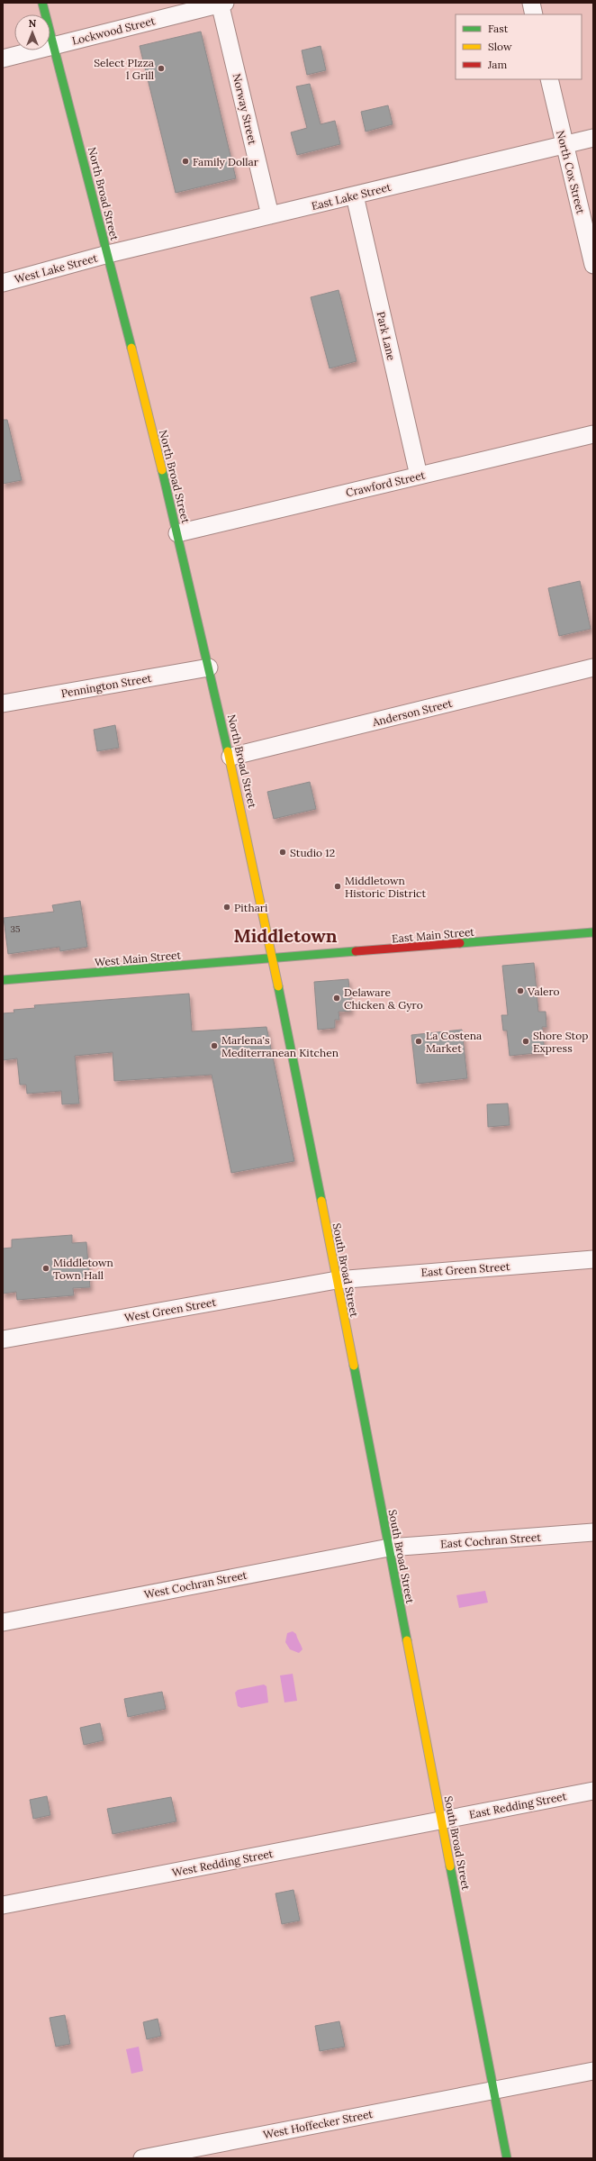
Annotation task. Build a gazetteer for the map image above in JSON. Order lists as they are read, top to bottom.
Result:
{
  "streets": {
    "main road": [
      "North Broad Street",
      "East Main Street",
      "West Main Street",
      "South Broad Street"
    ],
    "street": [
      "Lockwood Street",
      "Norway Street",
      "North Cox Street",
      "East Lake Street",
      "West Lake Street",
      "Park Lane",
      "Crawford Street",
      "Pennington Street",
      "Anderson Street",
      "East Green Street",
      "West Green Street",
      "East Cochran Street",
      "West Cochran Street",
      "East Redding Street",
      "West Redding Street",
      "West Hoffecker Street"
    ]
  },
  "crossings": [
    ["Lockwood Street", "Norway Street"],
    ["Lockwood Street", "North Broad Street"],
    ["Norway Street", "East Lake Street"],
    ["North Cox Street", "East Lake Street"],
    ["North Broad Street", "East Lake Street"],
    ["North Broad Street", "West Lake Street"],
    ["North Broad Street", "Crawford Street"],
    ["North Broad Street", "Pennington Street"],
    ["North Broad Street", "Anderson Street"],
    ["North Broad Street", "East Main Street"],
    ["North Broad Street", "West Main Street"],
    ["North Broad Street", "South Broad Street"],
    ["East Lake Street", "West Lake Street"],
    ["East Lake Street", "Park Lane"],
    ["Park Lane", "Crawford Street"],
    ["East Main Street", "West Main Street"],
    ["East Main Street", "South Broad Street"],
    ["West Main Street", "South Broad Street"],
    ["East Green Street", "South Broad Street"],
    ["East Green Street", "West Green Street"],
    ["South Broad Street", "West Green Street"],
    ["South Broad Street", "East Cochran Street"],
    ["South Broad Street", "West Cochran Street"],
    ["South Broad Street", "East Redding Street"],
    ["South Broad Street", "West Redding Street"],
    ["South Broad Street", "West Hoffecker Street"],
    ["East Cochran Street", "West Cochran Street"],
    ["East Redding Street", "West Redding Street"]
  ],
  "districts": ["Middletown"],
  "places": [
    "Select PIzza l Grill",
    "Family Dollar",
    "Studio 12",
    "Middletown Historic District",
    "Pithari",
    "Valero",
    "Delaware Chicken & Gyro",
    "La Costena Market",
    "Shore Stop Express",
    "Marlena's Mediterranean Kitchen",
    "Middletown Town Hall"
  ],
  "house_numbers": ["35"],
  "legend": ["Fast", "Slow", "Jam"],
  "north": "top"
}
